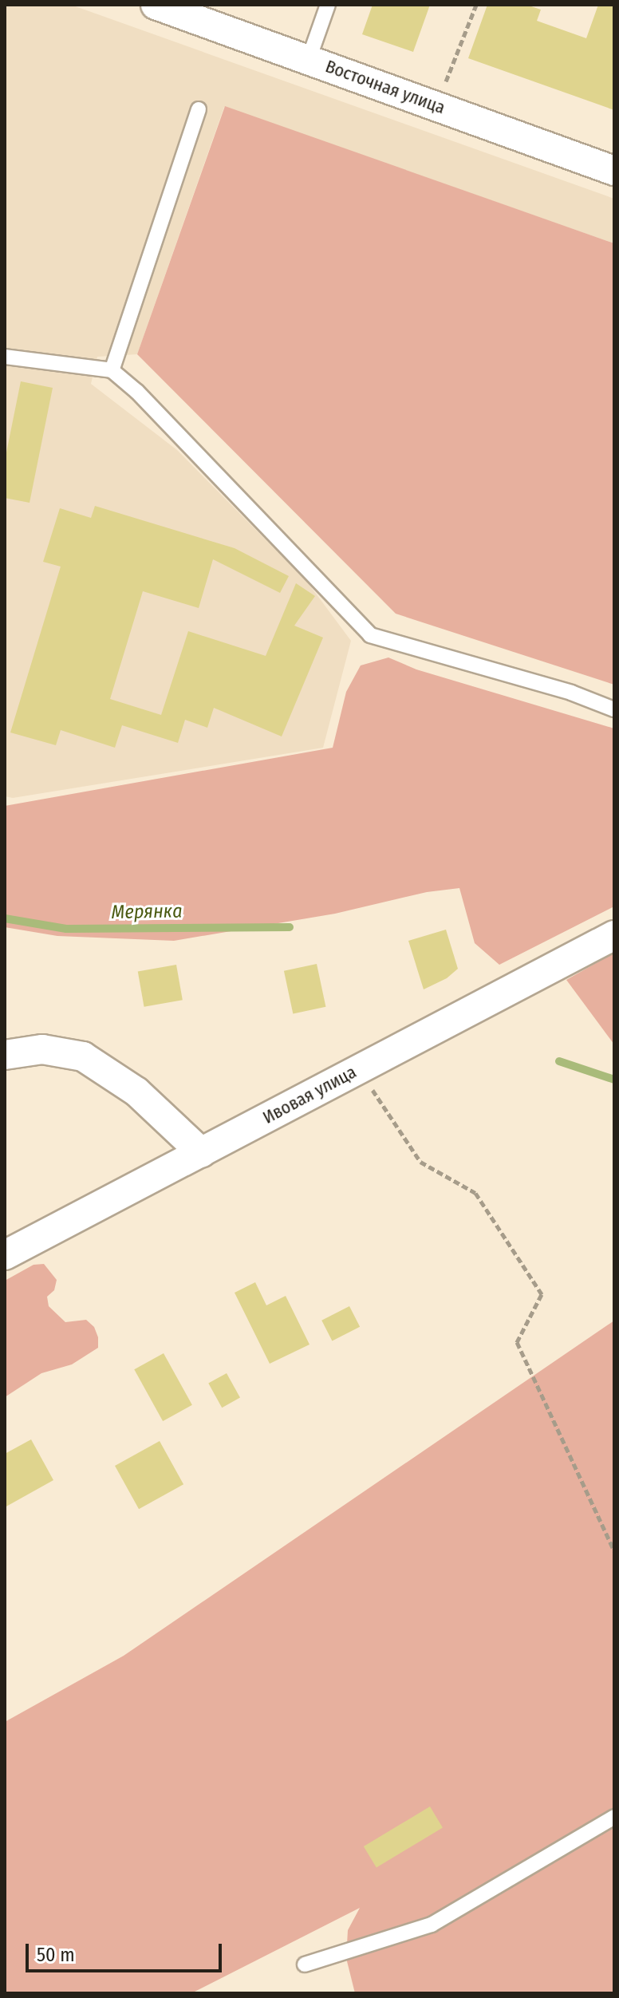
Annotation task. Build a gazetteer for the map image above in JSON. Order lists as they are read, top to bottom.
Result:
{
  "streets": {
    "street": ["Восточная улица", "Ивовая улица"]
  },
  "water": ["Мерянка"],
  "scale_bar": "50 m"
}
